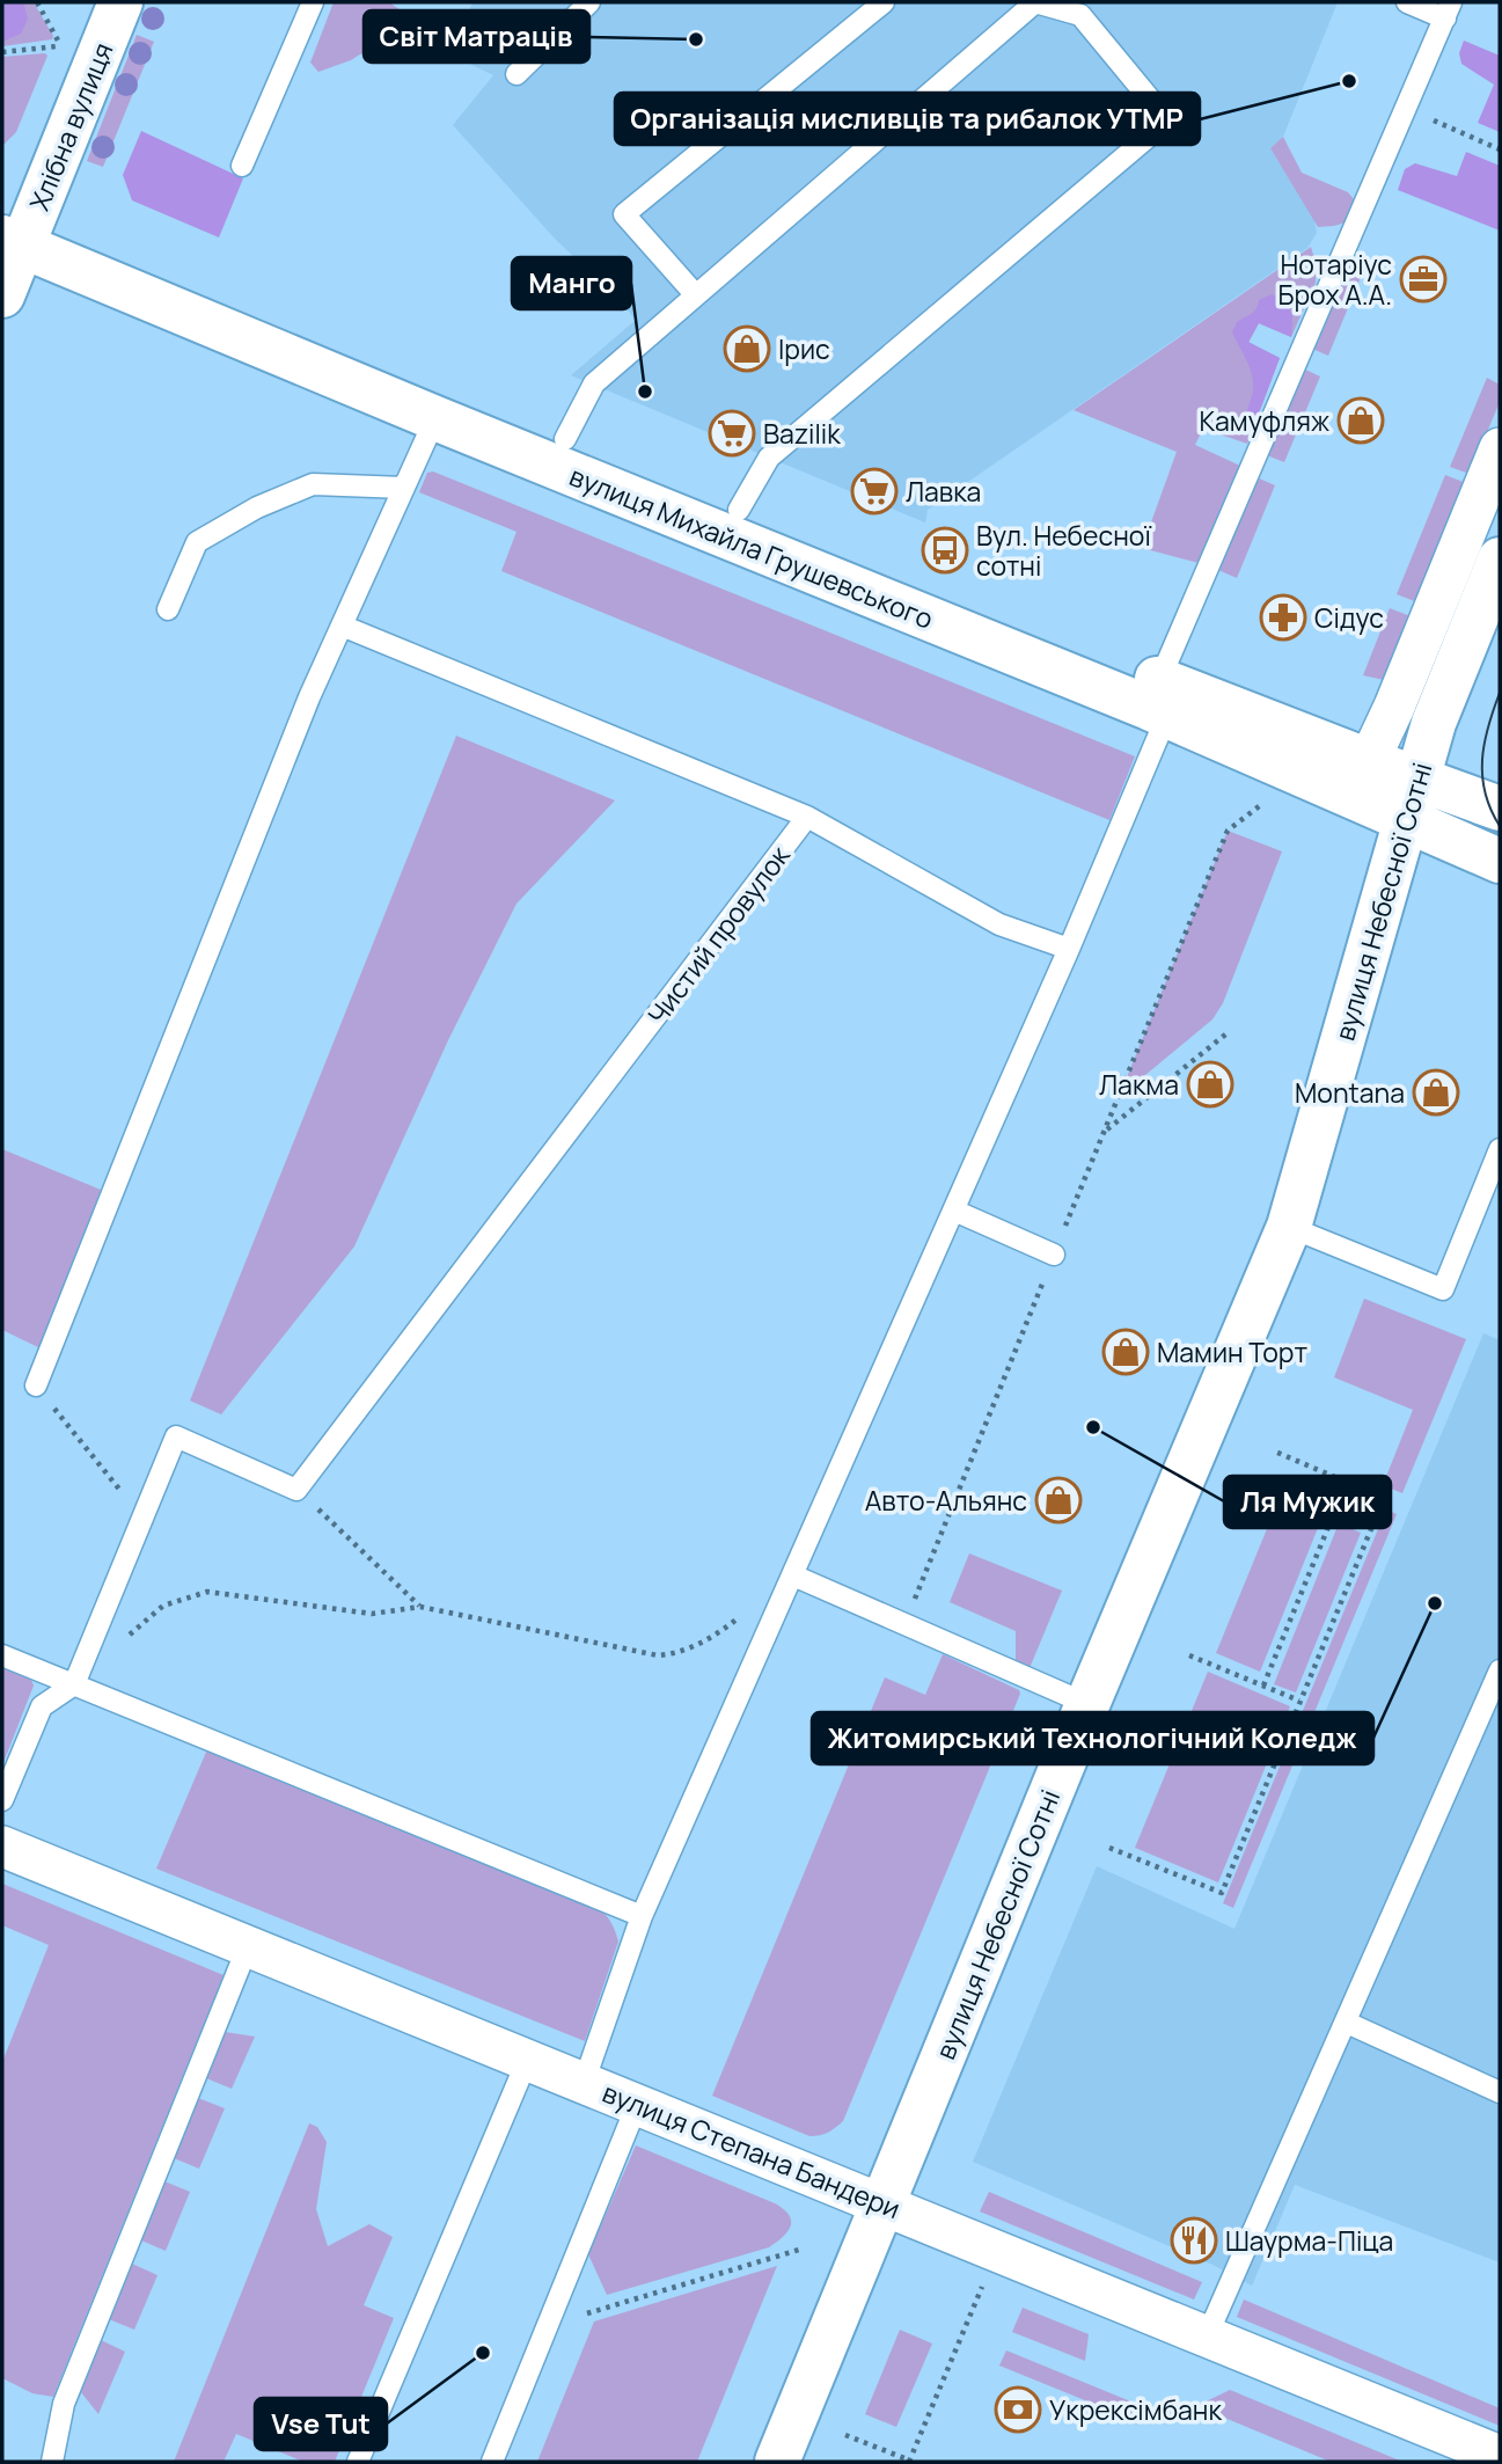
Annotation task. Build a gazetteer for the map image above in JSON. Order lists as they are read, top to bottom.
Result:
{
  "streets": {
    "main road": ["Хлібна вулиця", "вулиця Михайла Грушевського", "вулиця Небесної Сотні"],
    "street": ["вулиця Степана Бандери"],
    "lane": ["Чистий провулок"]
  },
  "crossings": [
    ["Хлібна вулиця", "вулиця Михайла Грушевського"],
    ["вулиця Михайла Грушевського", "вулиця Небесної Сотні"],
    ["вулиця Небесної Сотні", "вулиця Степана Бандери"]
  ],
  "places": {
    "other": [
      "Світ Матраців",
      "Організація мисливців та рибалок УТМР",
      "Манго",
      "Ля Мужик",
      "Житомирський Технологічний Коледж",
      "Vse Tut"
    ],
    "office": ["Нотаріус Брох А.А."],
    "shop": [
      "Ірис",
      "Камуфляж",
      "Лакма",
      "Montana",
      "Мамин Торт",
      "Авто-Альянс"
    ],
    "supermarket": ["Bazilik", "Лавка"],
    "bus stop": ["Вул. Небесної сотні"],
    "pharmacy": ["Сідус"],
    "restaurant": ["Шаурма-Піца"],
    "bank": ["Укрексімбанк"]
  }
}
